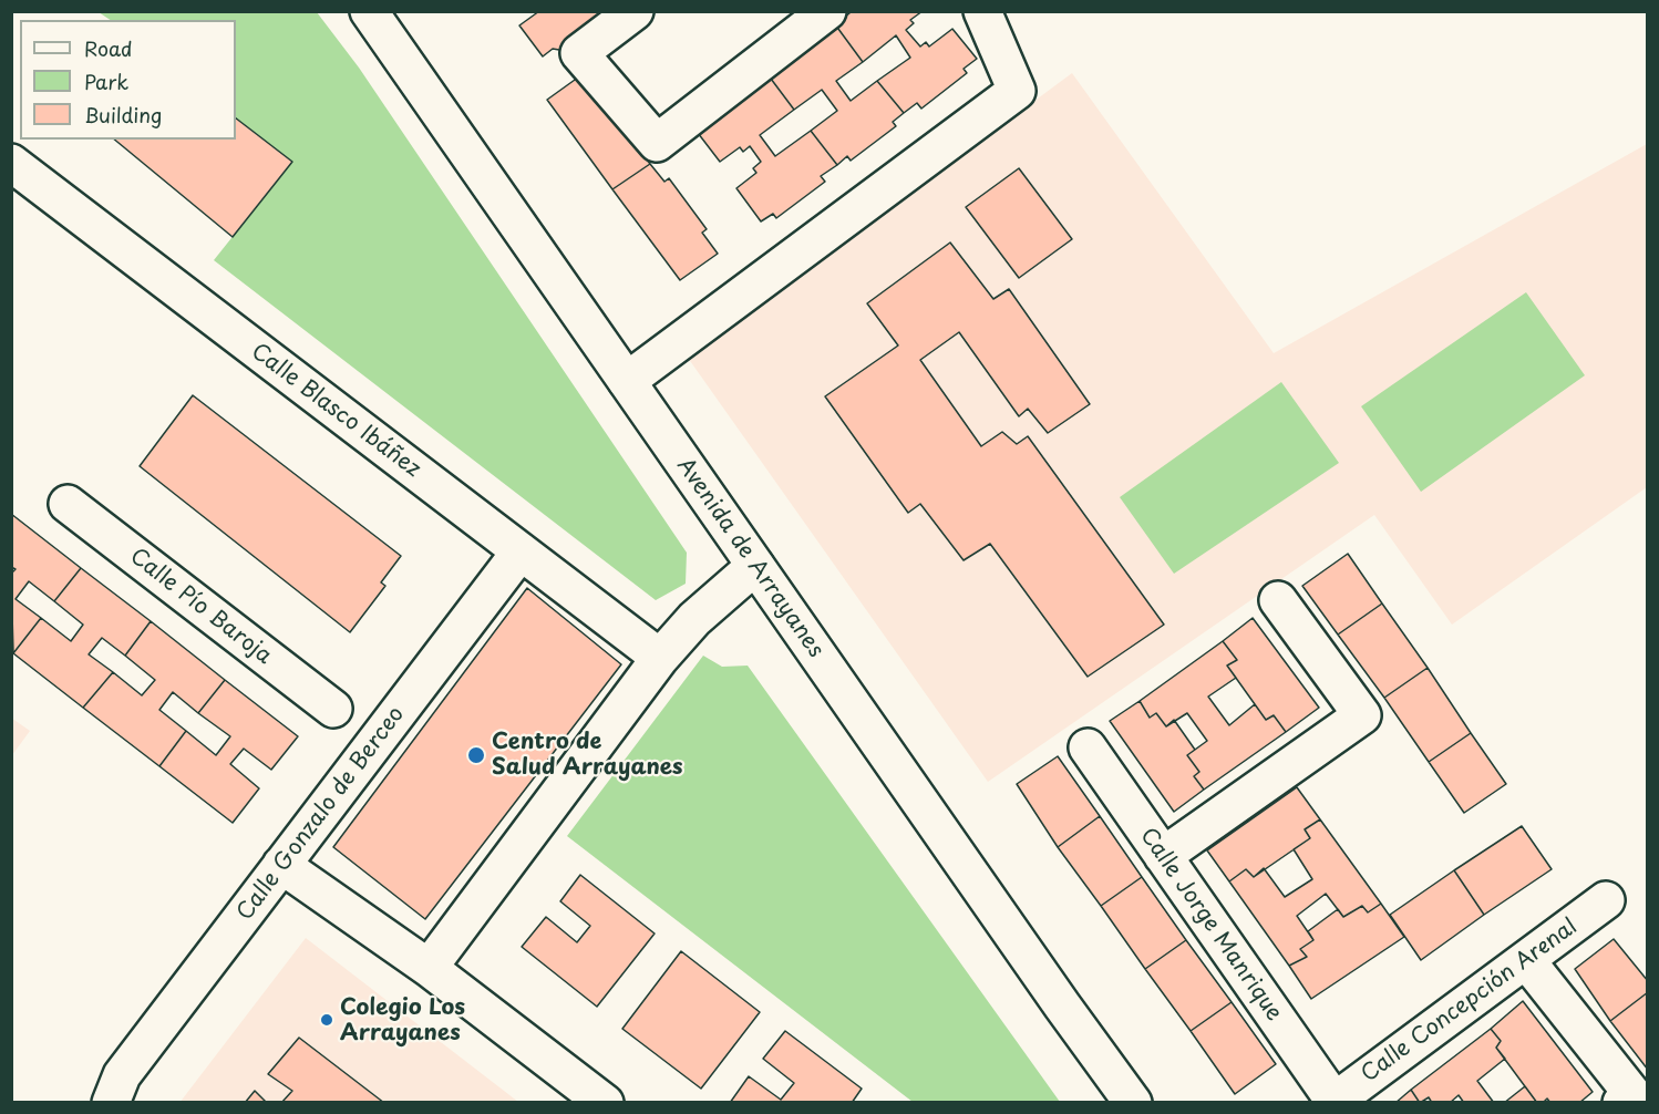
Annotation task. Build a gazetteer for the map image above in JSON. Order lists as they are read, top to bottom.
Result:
{
  "streets": {
    "street": [
      "Calle Blasco Ibáñez",
      "Avenida de Arrayanes",
      "Calle Pío Baroja",
      "Calle Gonzalo de Berceo",
      "Calle Jorge Manrique",
      "Calle Concepción Arenal"
    ]
  },
  "crossings": [
    ["Calle Blasco Ibáñez", "Calle Gonzalo de Berceo"],
    ["Calle Jorge Manrique", "Calle Concepción Arenal"]
  ],
  "places": ["Centro de Salud Arrayanes", "Colegio Los Arrayanes"],
  "legend": ["Road", "Park", "Building"]
}
